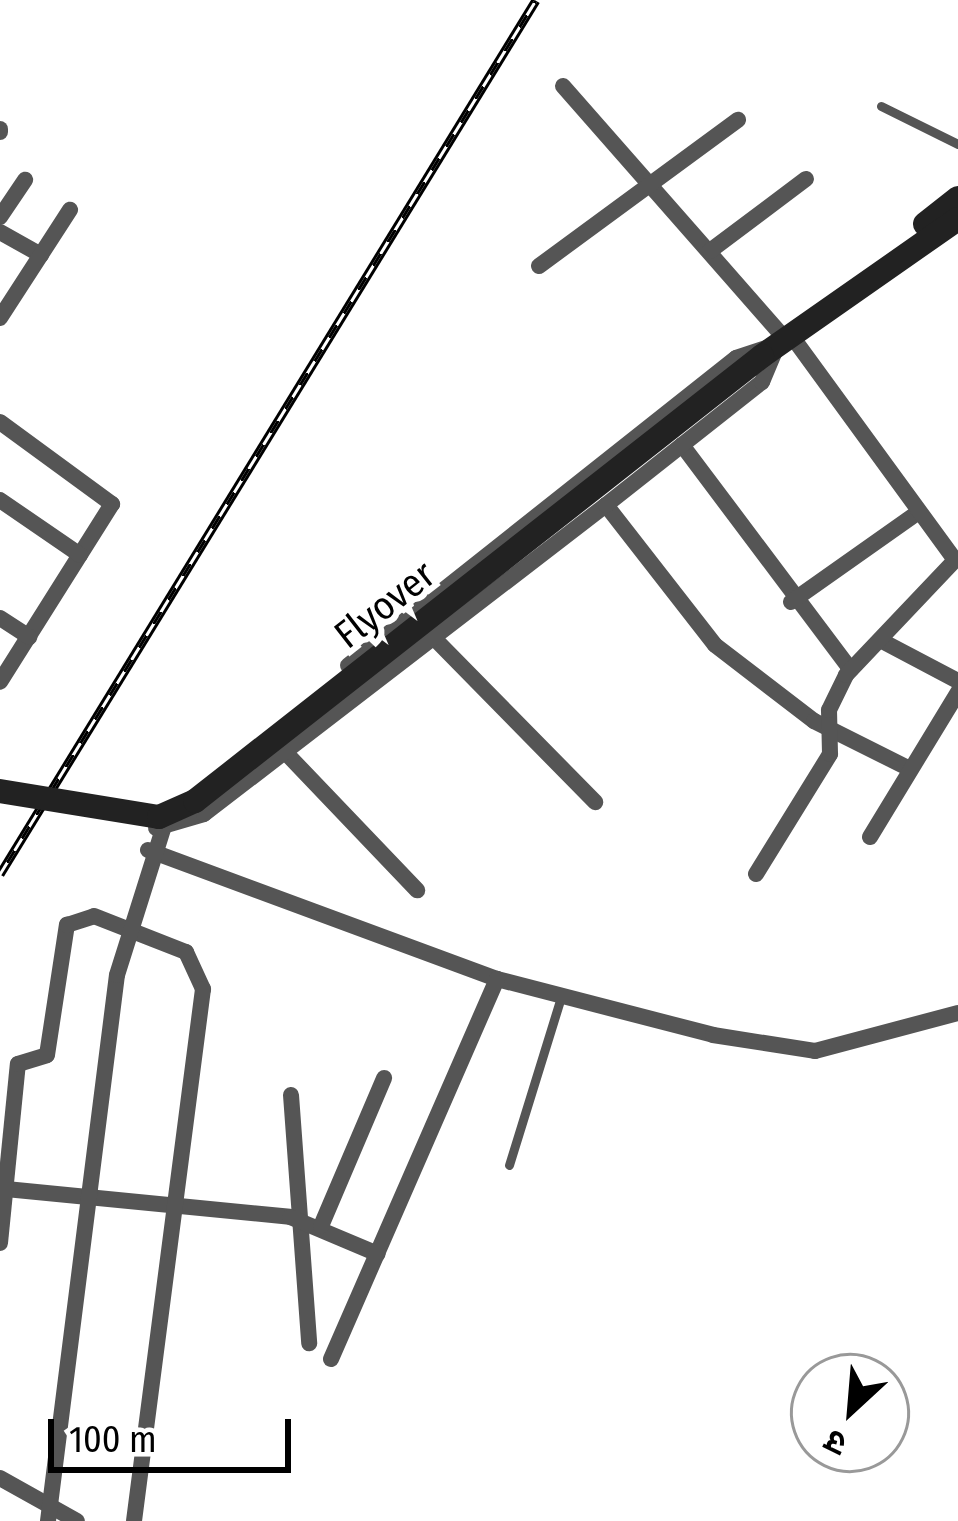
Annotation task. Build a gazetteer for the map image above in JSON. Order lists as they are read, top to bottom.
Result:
{
  "streets": {
    "main road": ["Flyover"]
  },
  "scale_bar": "100 m",
  "north": "bottom left"
}
